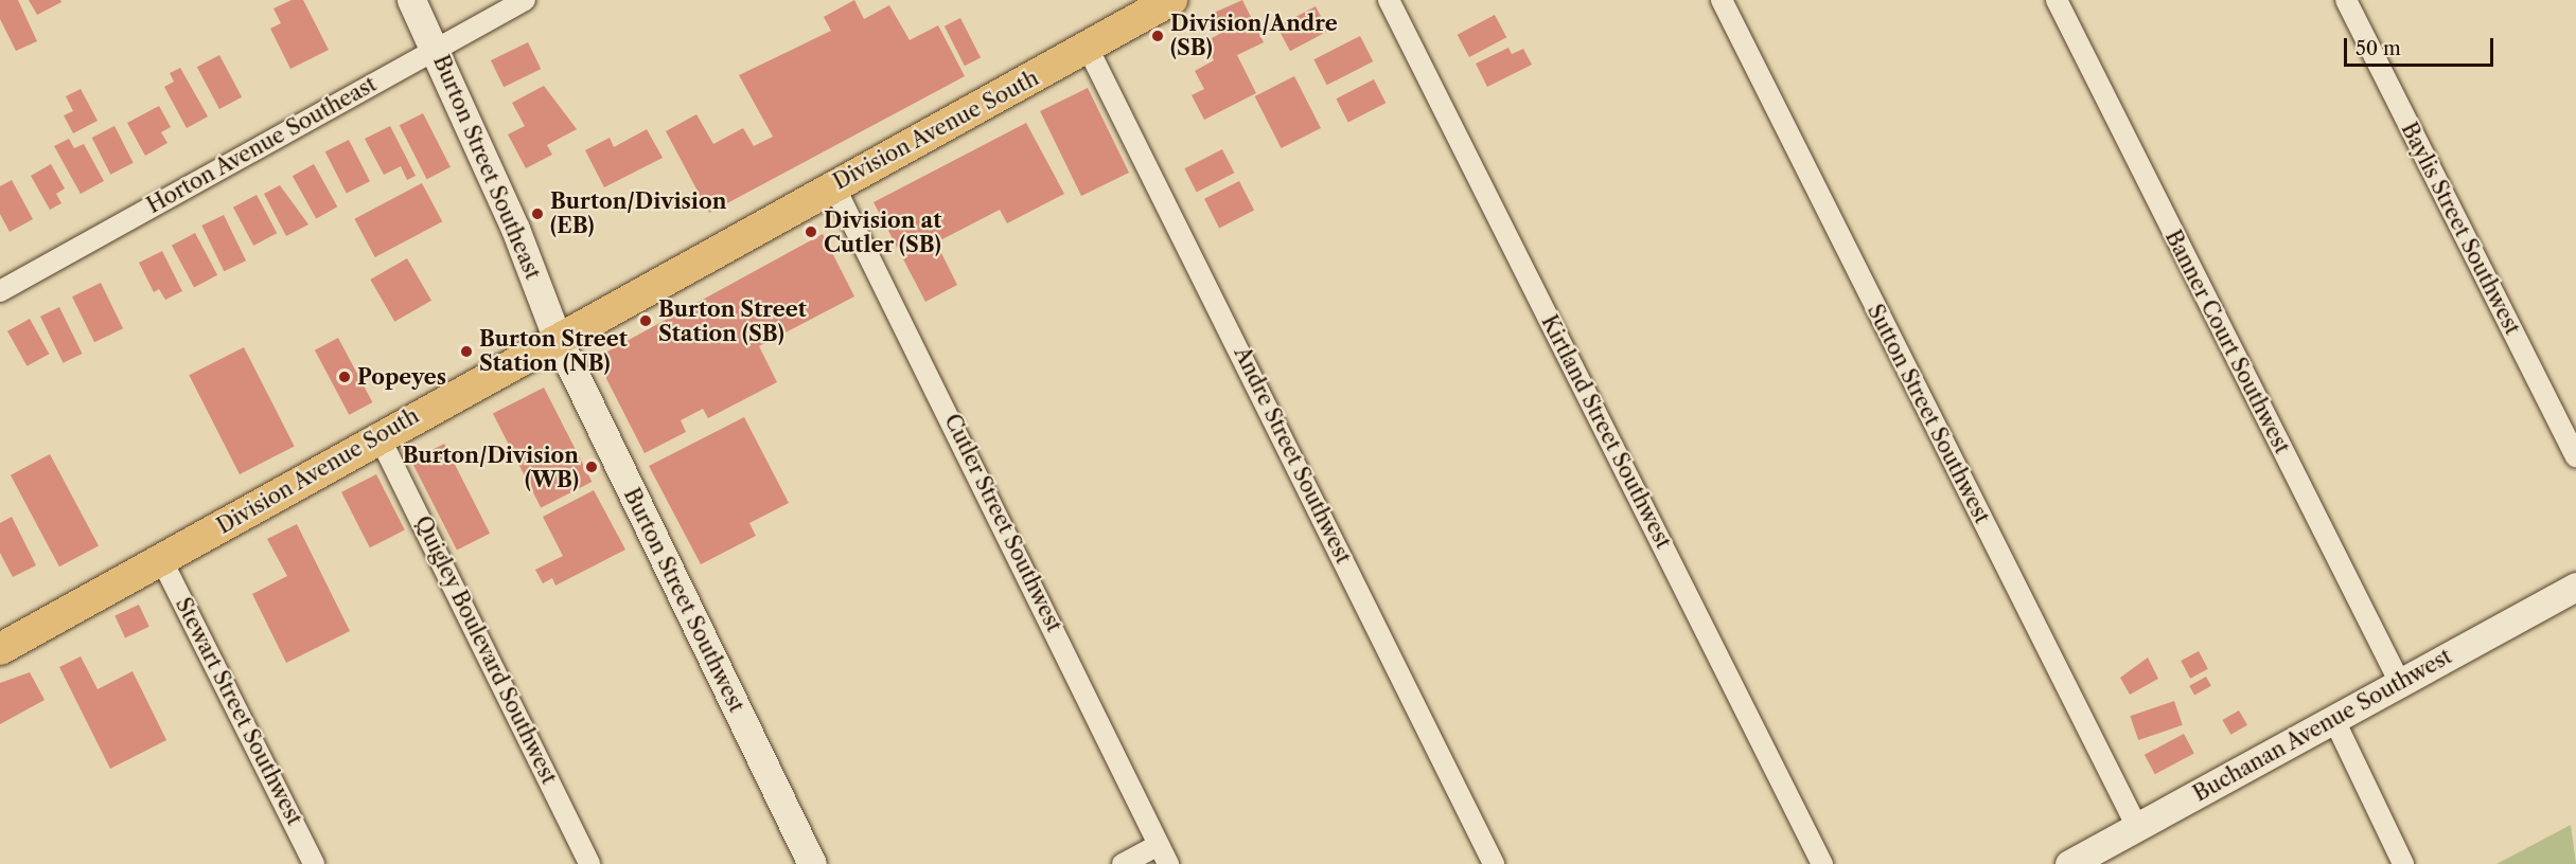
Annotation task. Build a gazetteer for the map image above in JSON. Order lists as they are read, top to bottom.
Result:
{
  "streets": {
    "main road": [
      "Division Avenue South",
      "Burton Street Southeast",
      "Burton Street Southwest",
      "Buchanan Avenue Southwest"
    ],
    "street": [
      "Horton Avenue Southeast",
      "Baylis Street Southwest",
      "Banner Court Southwest",
      "Sutton Street Southwest",
      "Kirtland Street Southwest",
      "Andre Street Southwest",
      "Cutler Street Southwest",
      "Quigley Boulevard Southwest",
      "Stewart Street Southwest"
    ]
  },
  "crossings": [
    ["Division Avenue South", "Burton Street Southeast"],
    ["Division Avenue South", "Andre Street Southwest"],
    ["Division Avenue South", "Cutler Street Southwest"],
    ["Division Avenue South", "Burton Street Southwest"],
    ["Division Avenue South", "Quigley Boulevard Southwest"],
    ["Division Avenue South", "Stewart Street Southwest"],
    ["Horton Avenue Southeast", "Burton Street Southeast"],
    ["Burton Street Southeast", "Burton Street Southwest"],
    ["Banner Court Southwest", "Buchanan Avenue Southwest"],
    ["Sutton Street Southwest", "Buchanan Avenue Southwest"]
  ],
  "places": [
    "Division/Andre (SB)",
    "Burton/Division (EB)",
    "Division at Cutler (SB)",
    "Burton Street Station (SB)",
    "Burton Street Station (NB)",
    "Popeyes",
    "Burton/Division (WB)"
  ],
  "scale_bar": "50 m"
}
